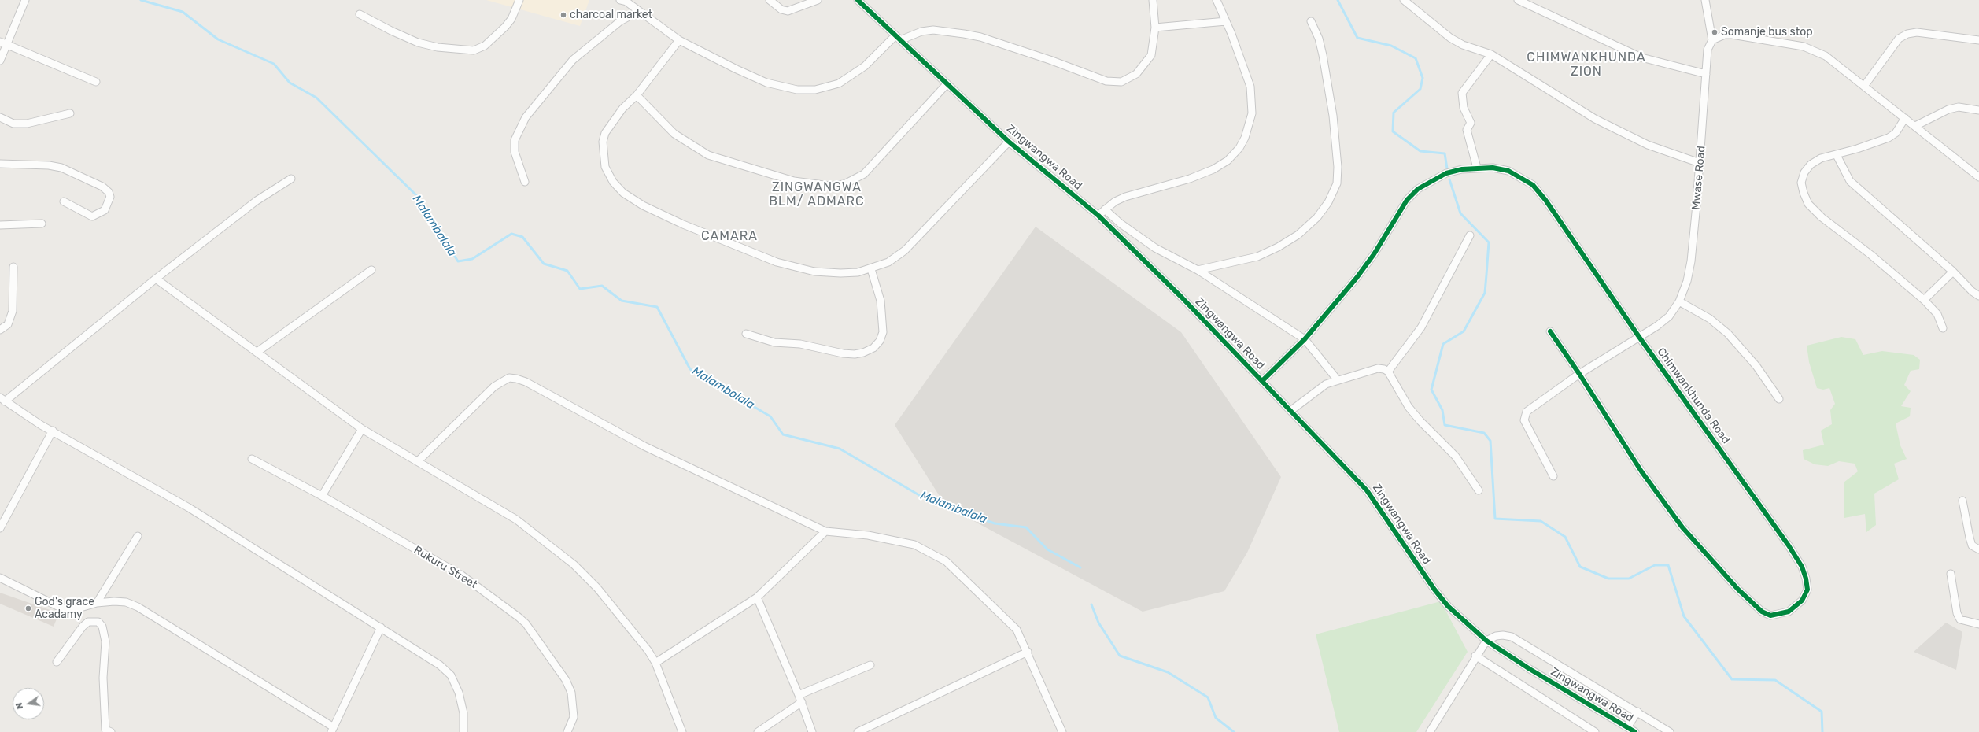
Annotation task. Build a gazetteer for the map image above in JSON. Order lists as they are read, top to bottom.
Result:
{
  "streets": {
    "street": [
      "Zingwangwa Road",
      "Mwase Road",
      "Chimwankhunda Road",
      "Rukuru Street"
    ]
  },
  "crossings": [
    ["Zingwangwa Road", "Chimwankhunda Road"],
    ["Mwase Road", "Chimwankhunda Road"]
  ],
  "districts": ["CHIMWANKHUNDA ZION", "ZINGWANGWA BLM/ ADMARC", "CAMARA"],
  "water": ["Malambalala"],
  "places": ["charcoal market", "Somanje bus stop", "God's grace Acadamy"],
  "north": "left"
}
